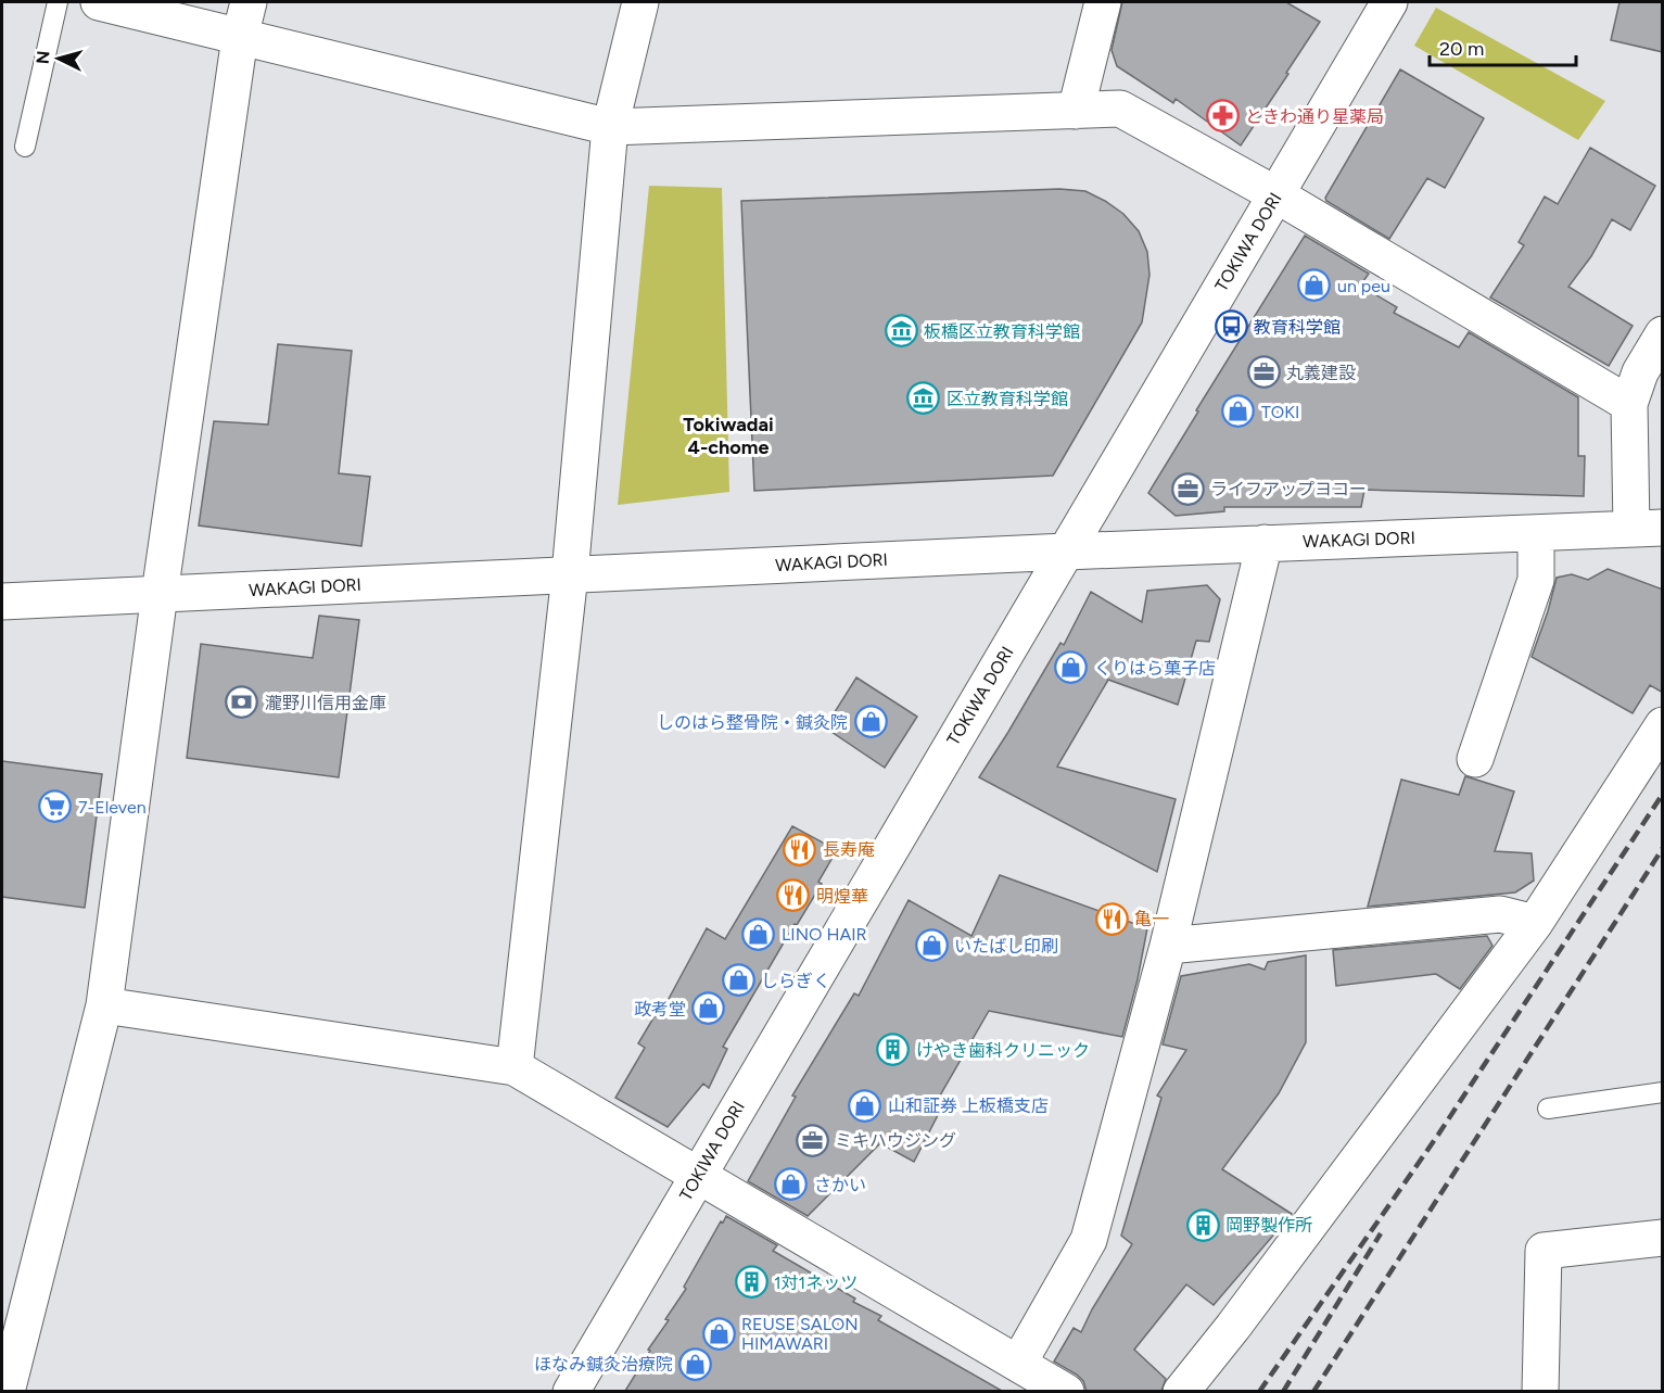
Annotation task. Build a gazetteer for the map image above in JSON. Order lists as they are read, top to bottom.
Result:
{
  "streets": {
    "street": ["TOKIWA DORI", "WAKAGI DORI"]
  },
  "crossings": [
    ["TOKIWA DORI", "WAKAGI DORI"]
  ],
  "districts": ["Tokiwadai 4-chome"],
  "places": {
    "pharmacy": ["ときわ通り星薬局"],
    "shop": [
      "un peu",
      "TOKI",
      "くりはら菓子店",
      "しのはら整骨院・鍼灸院",
      "LINO HAIR",
      "いたばし印刷",
      "しらぎく",
      "政考堂",
      "山和証券 上板橋支店",
      "さかい",
      "REUSE SALON HIMAWARI",
      "ほなみ鍼灸治療院"
    ],
    "bus stop": ["教育科学館"],
    "museum": ["板橋区立教育科学館", "区立教育科学館"],
    "office": ["丸義建設", "ライフアップヨコー", "ミキハウジング"],
    "bank": ["瀧野川信用金庫"],
    "supermarket": ["7-Eleven"],
    "restaurant": ["長寿庵", "明煌華", "亀一"],
    "building": ["けやき歯科クリニック", "岡野製作所", "1対1ネッツ"]
  },
  "scale_bar": "20 m",
  "north": "left"
}
